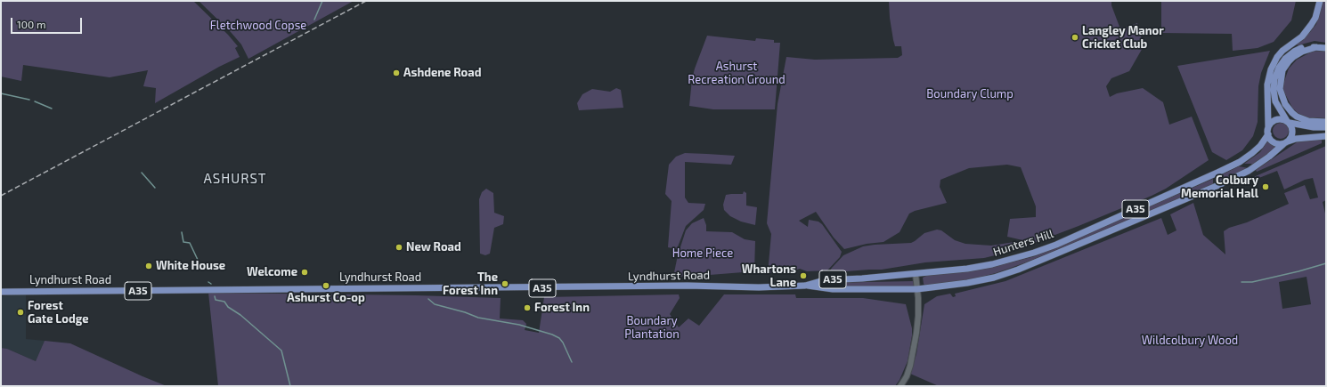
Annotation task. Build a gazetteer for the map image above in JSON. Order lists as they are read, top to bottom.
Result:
{
  "streets": {
    "main road": ["A35", "Hunters Hill", "Lyndhurst Road"]
  },
  "crossings": [
    ["Hunters Hill", "Lyndhurst Road"]
  ],
  "districts": ["ASHURST"],
  "parks": [
    "Fletchwood Copse",
    "Ashurst Recreation Ground",
    "Boundary Clump",
    "Home Piece",
    "Boundary Plantation",
    "Wildcolbury Wood"
  ],
  "places": [
    "Langley Manor Cricket Club",
    "Ashdene Road",
    "Colbury Memorial Hall",
    "New Road",
    "White House",
    "Welcome",
    "Whartons Lane",
    "The Forest Inn",
    "Ashurst Co-op",
    "Forest Inn",
    "Forest Gate Lodge"
  ],
  "scale_bar": "100 m"
}
